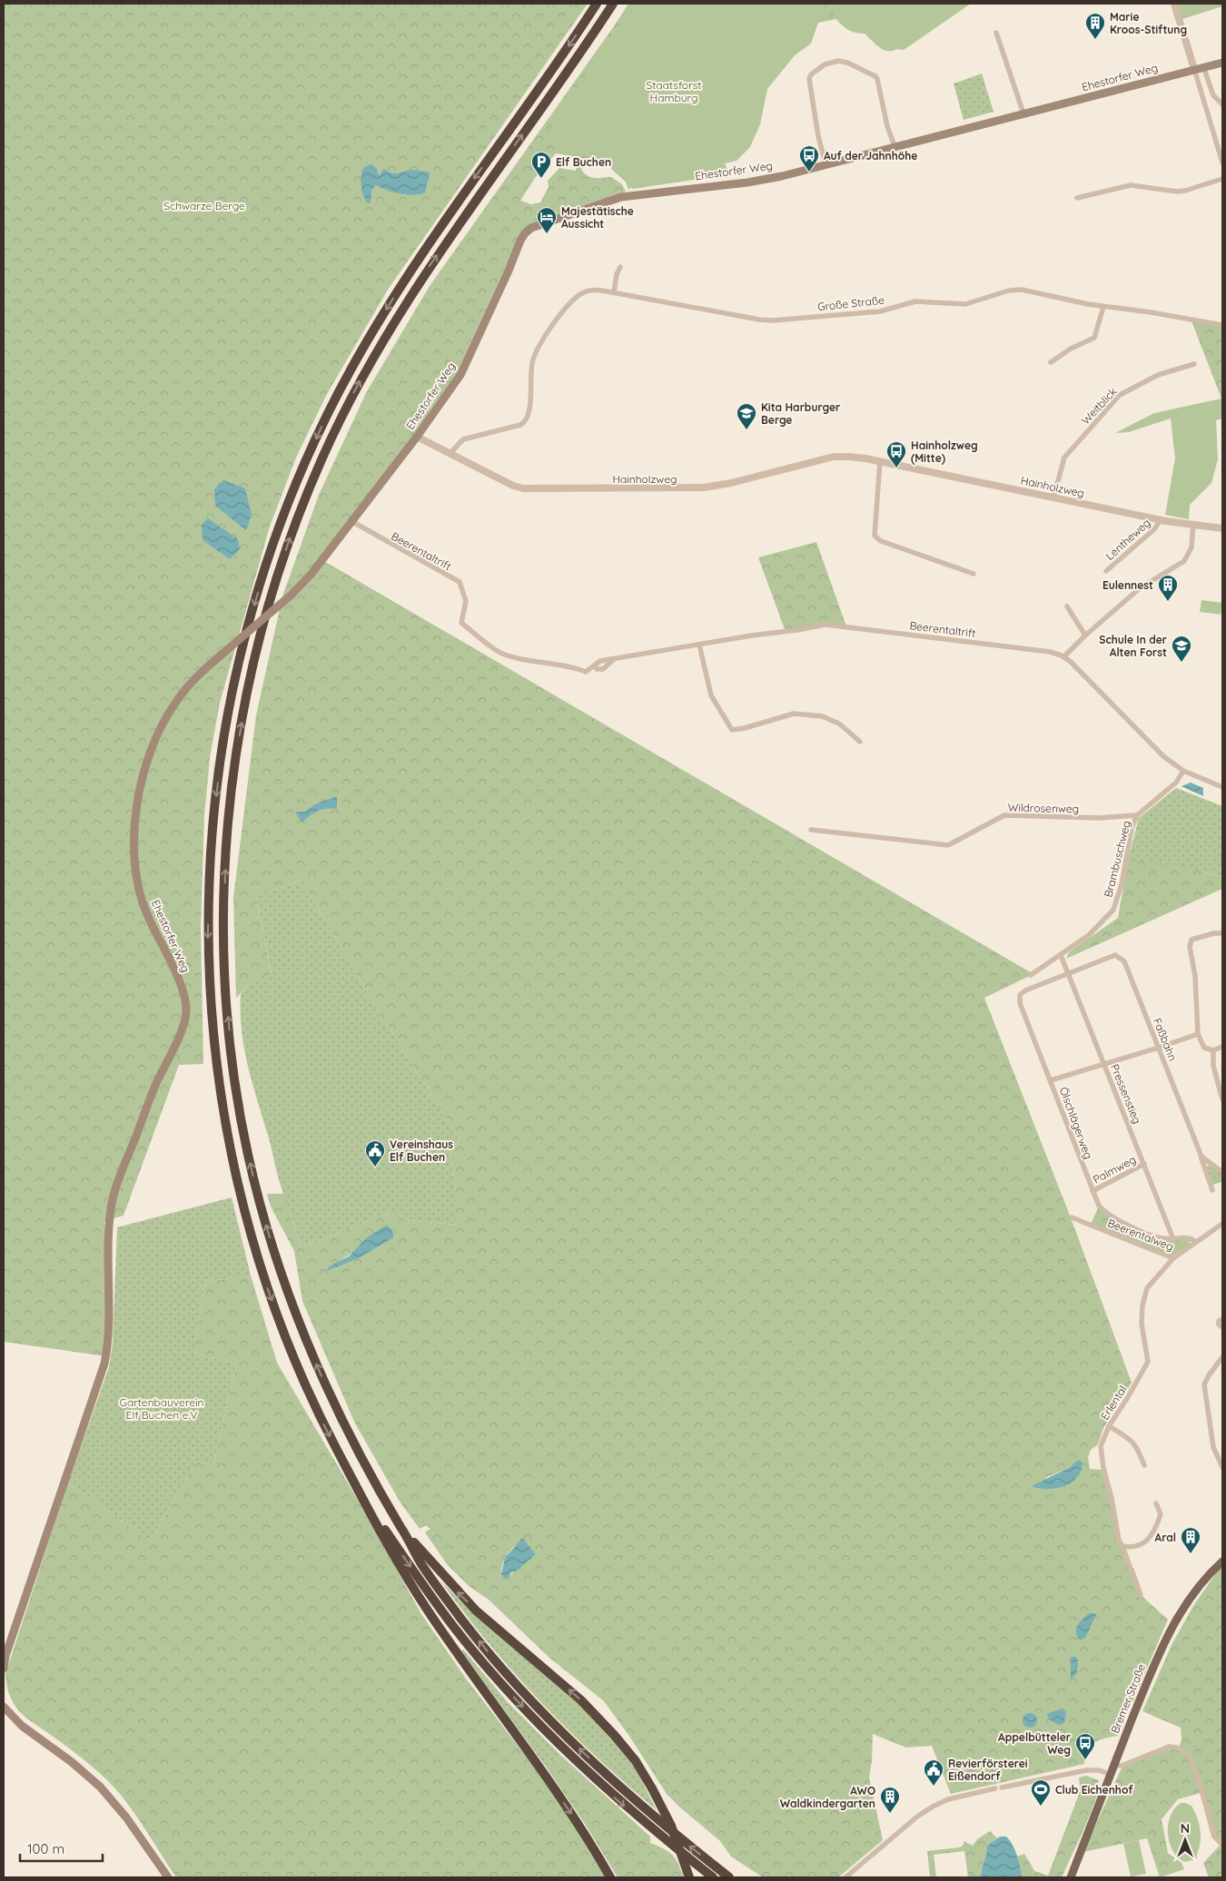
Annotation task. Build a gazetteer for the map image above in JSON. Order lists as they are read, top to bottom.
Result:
{
  "streets": {
    "main road": ["Ehestorfer Weg", "Bremer Straße"],
    "street": [
      "Große Straße",
      "Weitblick",
      "Hainholzweg",
      "Lentheweg",
      "Beerentaltrift",
      "Wildrosenweg",
      "Brambuschweg",
      "Faßbahn",
      "Pressenstieg",
      "Ölschlägerweg",
      "Palmweg",
      "Beerentalweg",
      "Erlental"
    ]
  },
  "crossings": [
    ["Ehestorfer Weg", "Hainholzweg"],
    ["Ehestorfer Weg", "Beerentaltrift"],
    ["Große Straße", "Hainholzweg"],
    ["Weitblick", "Hainholzweg"],
    ["Hainholzweg", "Lentheweg"],
    ["Wildrosenweg", "Brambuschweg"],
    ["Brambuschweg", "Pressenstieg"],
    ["Faßbahn", "Pressenstieg"],
    ["Faßbahn", "Ölschlägerweg"],
    ["Pressenstieg", "Ölschlägerweg"],
    ["Pressenstieg", "Palmweg"],
    ["Ölschlägerweg", "Palmweg"],
    ["Ölschlägerweg", "Beerentalweg"],
    ["Beerentalweg", "Erlental"]
  ],
  "parks": ["Staatsforst Hamburg", "Schwarze Berge", "Gartenbauverein Elf Buchen e.V"],
  "places": {
    "building": [
      "Marie Kroos-Stiftung",
      "Eulennest",
      "Aral",
      "AWO Waldkindergarten"
    ],
    "bus stop": ["Auf der Jahnhöhe", "Hainholzweg (Mitte)", "Appelbütteler Weg"],
    "parking": ["Elf Buchen"],
    "hotel": ["Majestätische Aussicht"],
    "school or university": ["Kita Harburger Berge", "Schule In der Alten Forst"],
    "public building": ["Vereinshaus Elf Buchen", "Revierförsterei Eißendorf"],
    "sports": ["Club Eichenhof"]
  },
  "scale_bar": "100 m",
  "north": "top"
}
